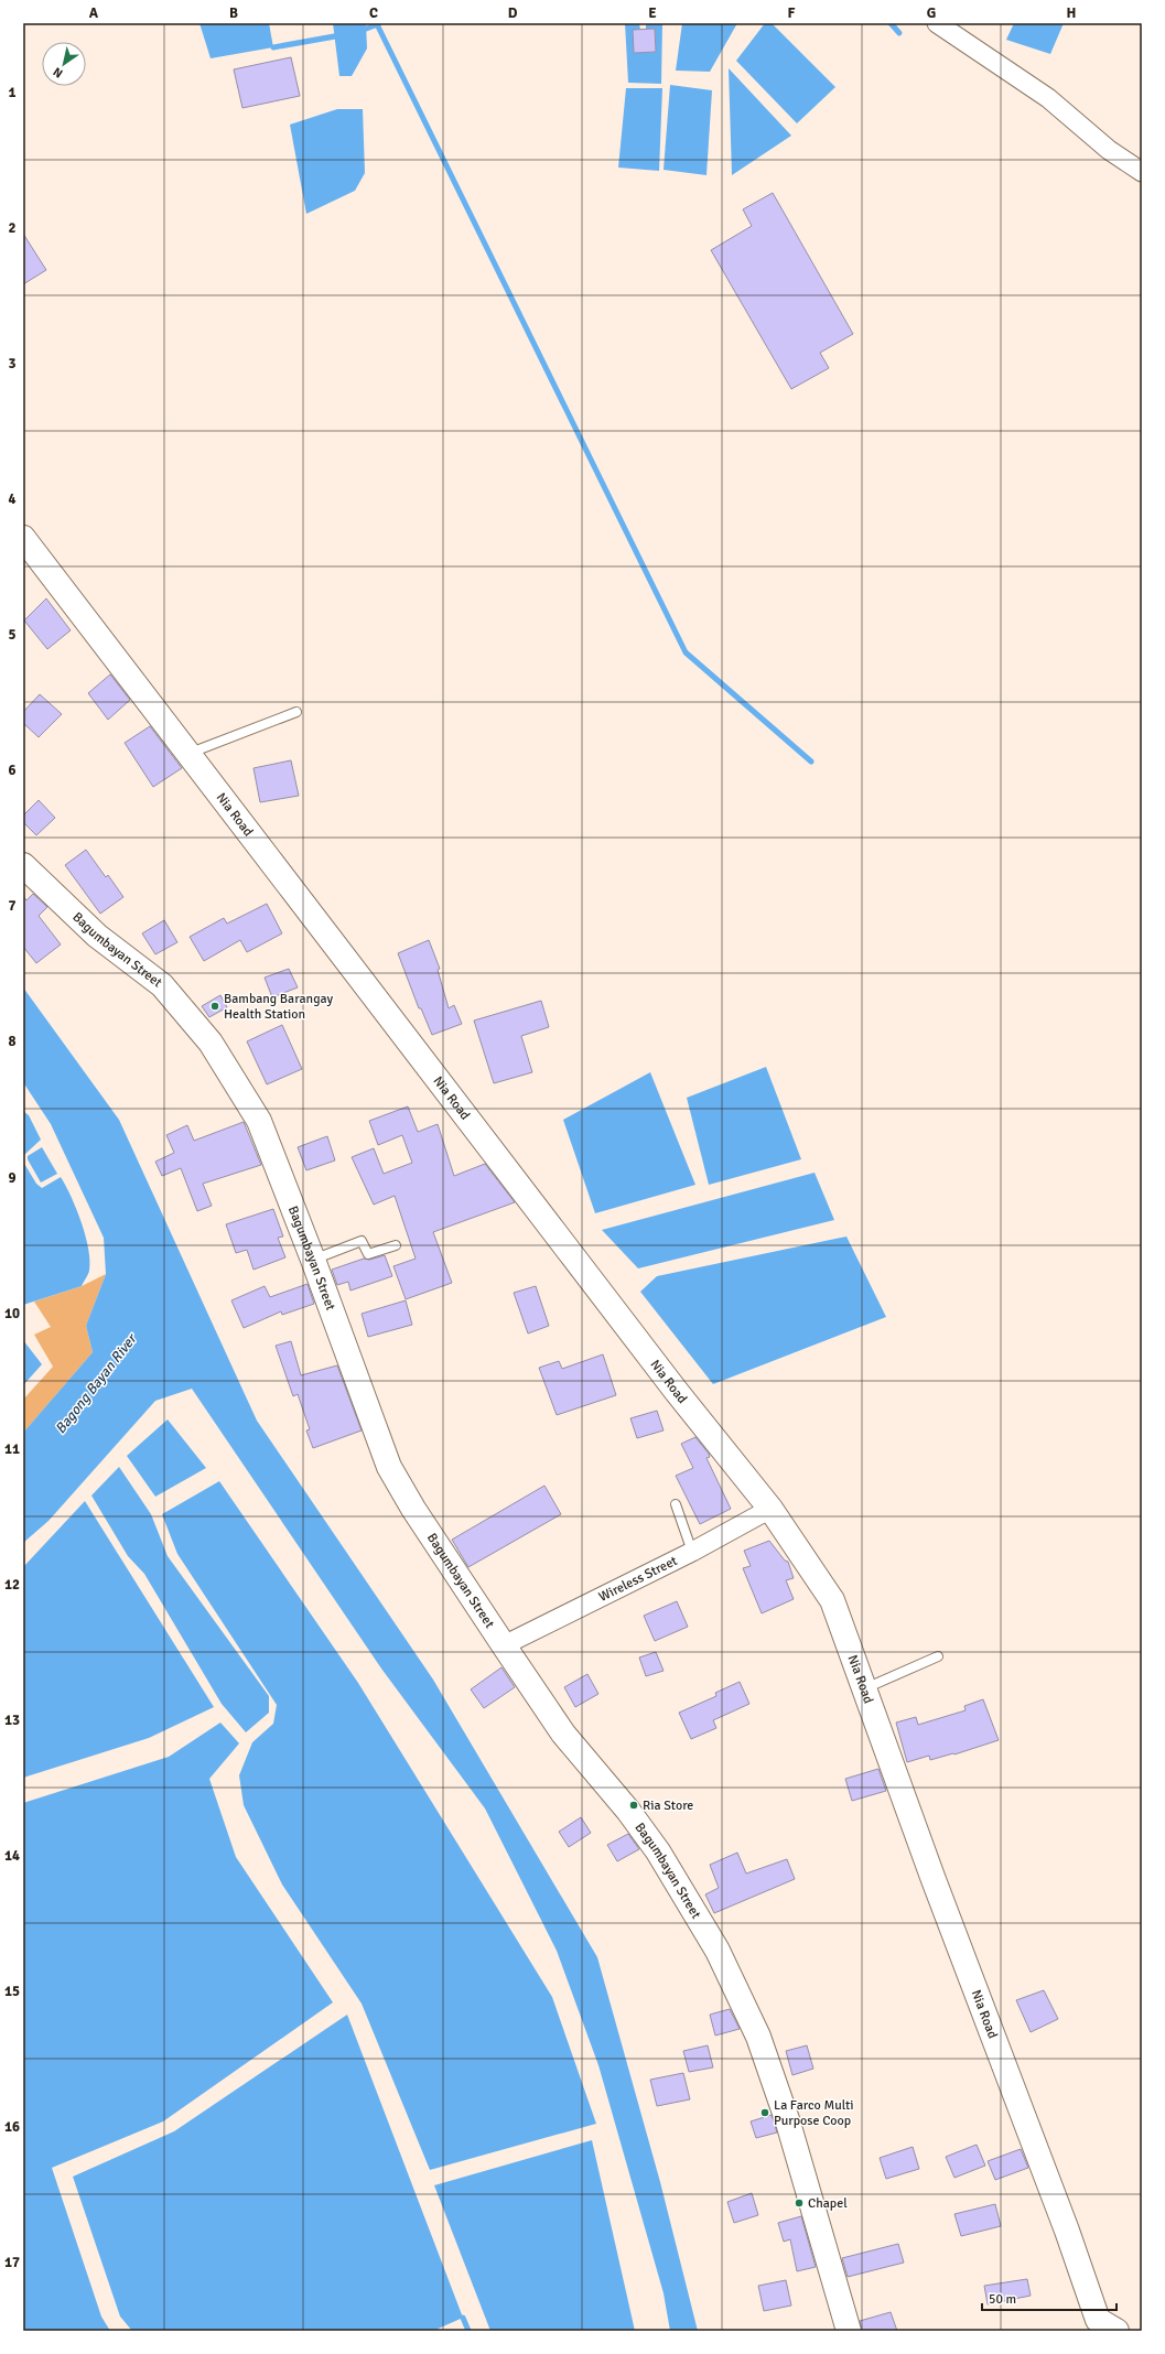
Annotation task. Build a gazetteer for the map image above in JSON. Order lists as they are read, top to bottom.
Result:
{
  "streets": {
    "street": ["Nia Road", "Bagumbayan Street", "Wireless Street"]
  },
  "crossings": [
    ["Nia Road", "Wireless Street"],
    ["Bagumbayan Street", "Wireless Street"]
  ],
  "water": ["Bagong Bayan River"],
  "places": [
    "Bambang Barangay Health Station",
    "Ria Store",
    "La Farco Multi Purpose Coop",
    "Chapel"
  ],
  "scale_bar": "50 m",
  "north": "bottom left",
  "grid": {
    "columns": [
      "A",
      "B",
      "C",
      "D",
      "E",
      "F",
      "G",
      "H"
    ],
    "rows": [
      "1",
      "2",
      "3",
      "4",
      "5",
      "6",
      "7",
      "8",
      "9",
      "10",
      "11",
      "12",
      "13",
      "14",
      "15",
      "16",
      "17"
    ]
  }
}
